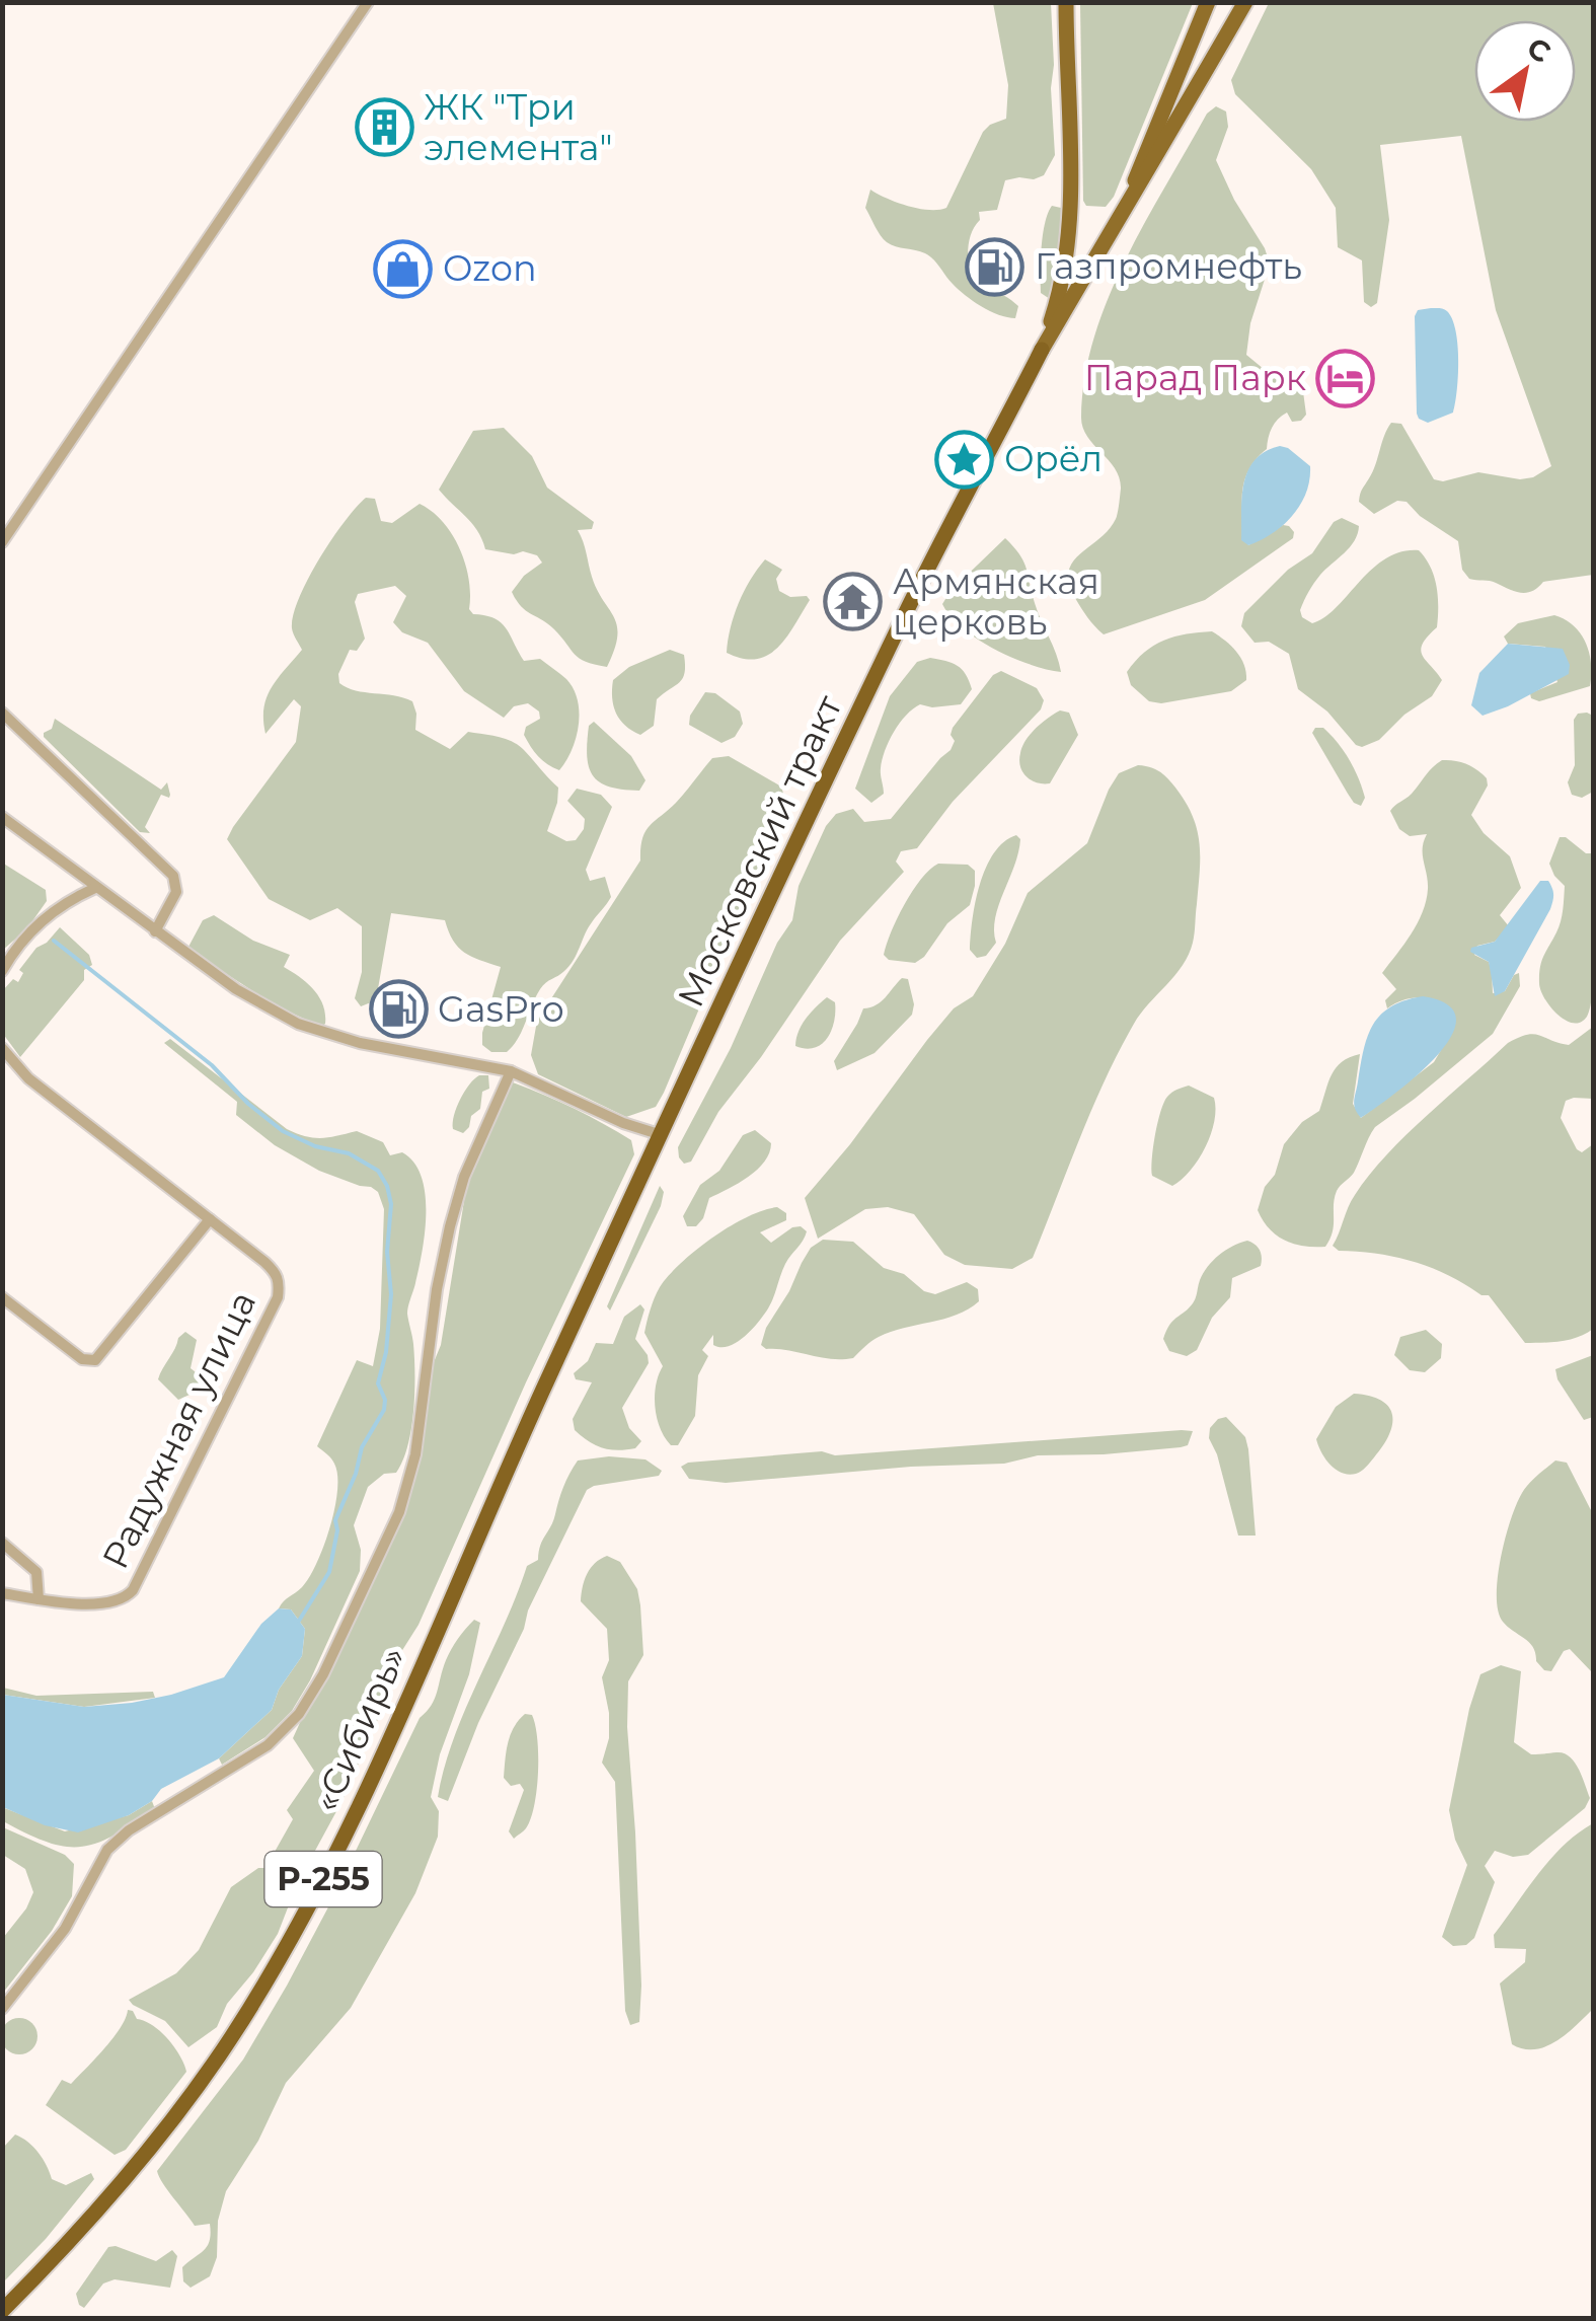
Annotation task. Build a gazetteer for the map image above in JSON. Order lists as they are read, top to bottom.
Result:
{
  "streets": {
    "highway": ["Московский тракт", "«Сибирь»", "Р-255"],
    "street": ["Радужная улица"]
  },
  "crossings": [
    ["Московский тракт", "«Сибирь»"]
  ],
  "places": {
    "building": ["ЖК \"Три элемента\""],
    "fuel station": ["Газпромнефть", "GasPro"],
    "shop": ["Ozon"],
    "hotel": ["Парад Парк"],
    "place": ["Орёл"],
    "temple": ["Армянская церковь"]
  },
  "north": "top right"
}
